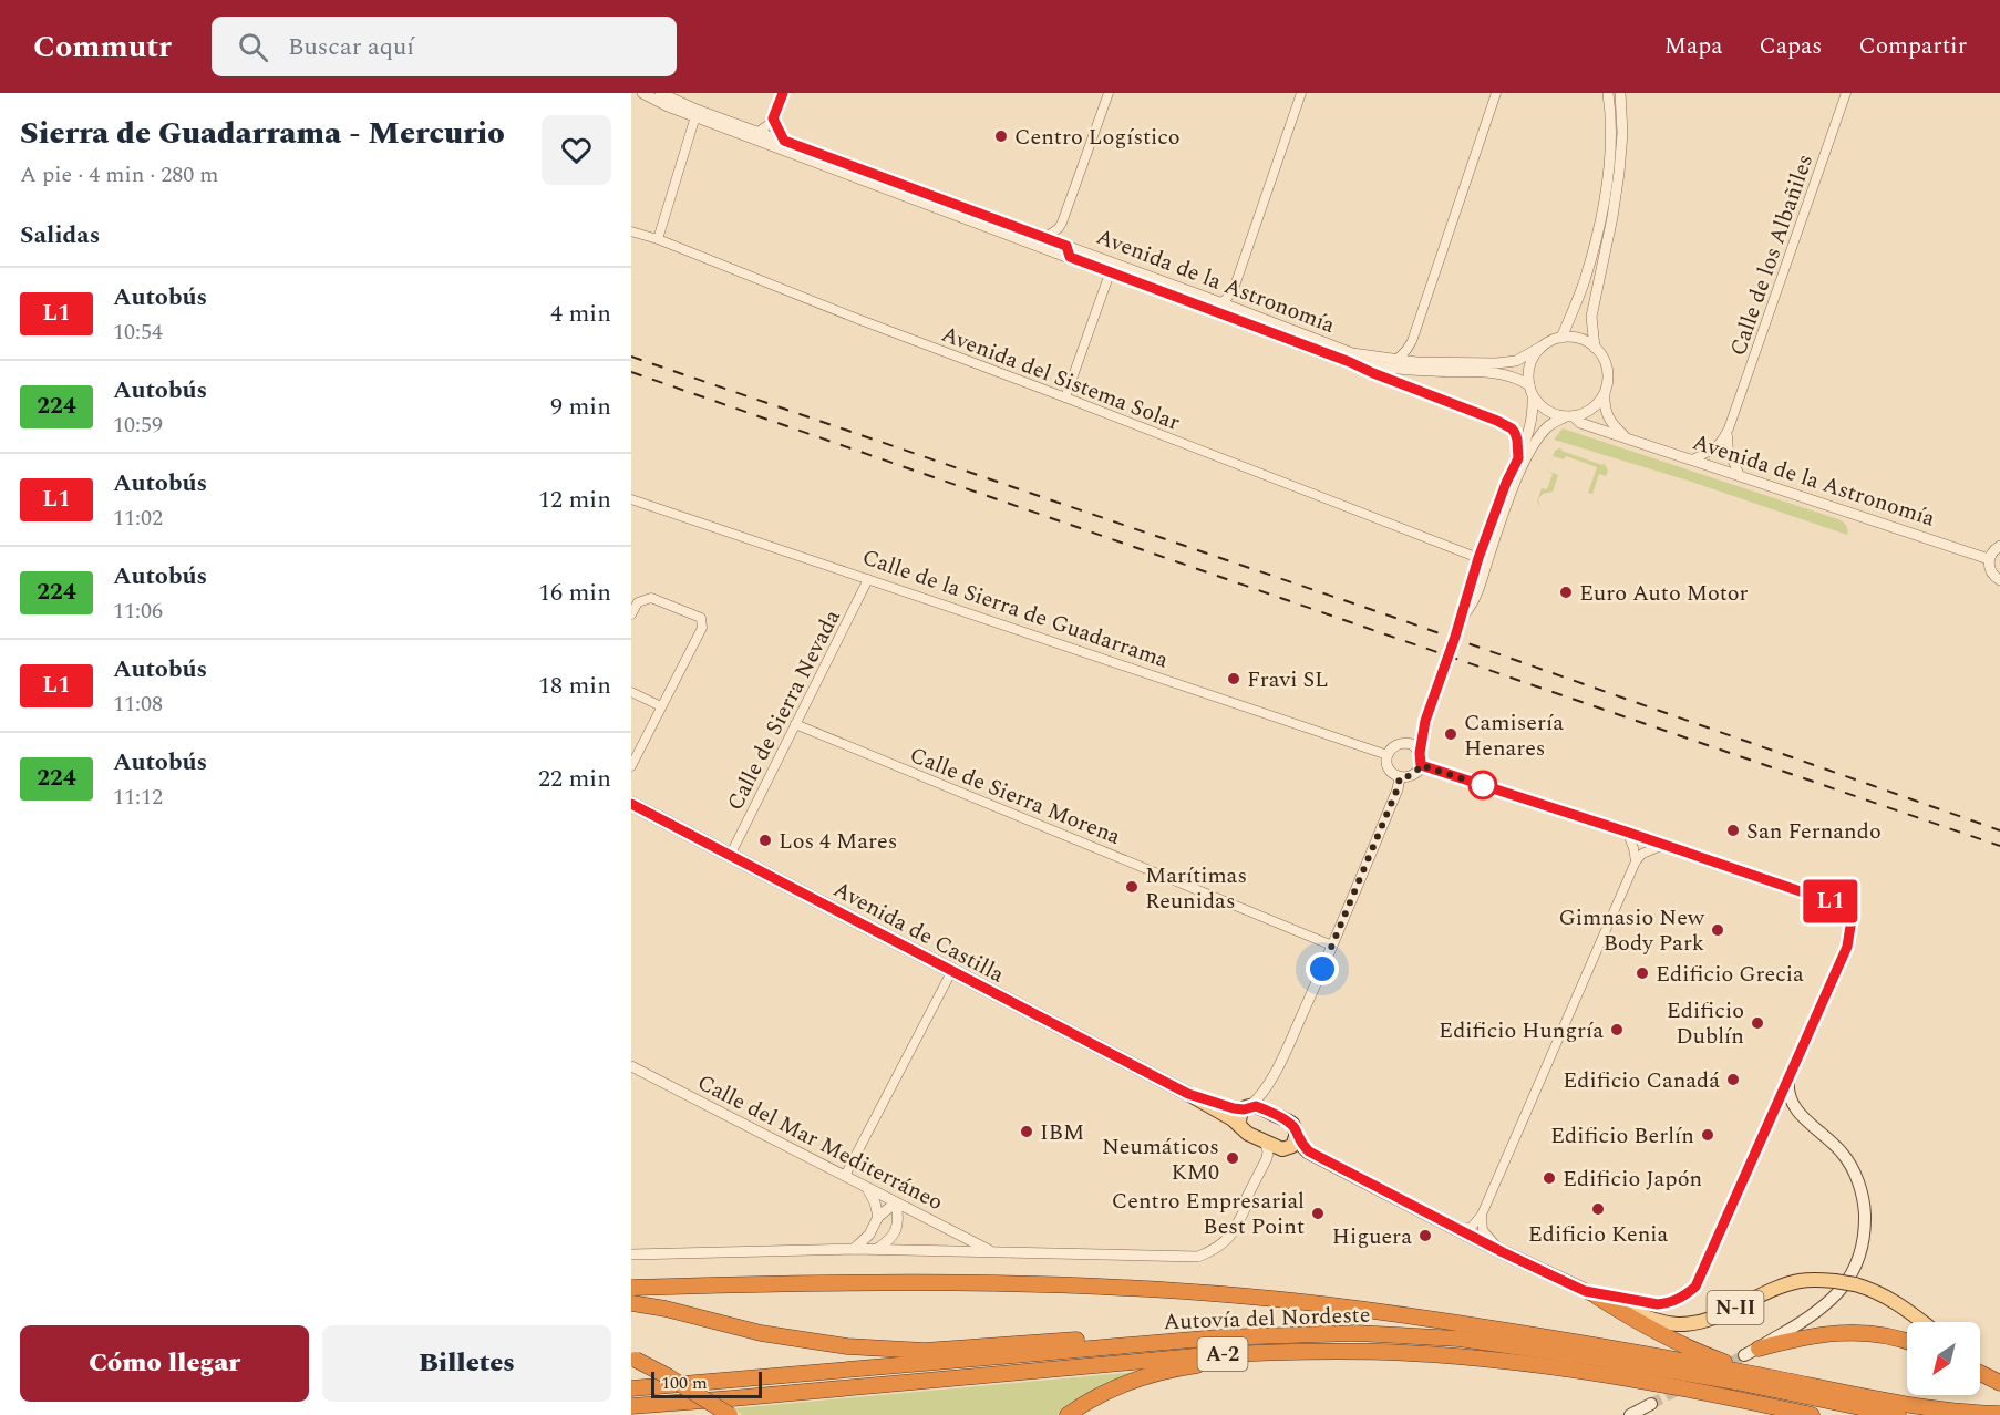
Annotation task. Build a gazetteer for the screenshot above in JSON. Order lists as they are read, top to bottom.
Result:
{
  "streets": {
    "highway": ["Autovía del Nordeste", "A-2"],
    "main road": ["Avenida de Castilla", "N-II"],
    "street": [
      "Calle de los Albañiles",
      "Avenida de la Astronomía",
      "Avenida del Sistema Solar",
      "Calle de la Sierra de Guadarrama",
      "Calle de Sierra Nevada",
      "Calle de Sierra Morena",
      "Calle del Mar Mediterráneo"
    ]
  },
  "crossings": [
    ["Calle de los Albañiles", "Avenida de la Astronomía"],
    ["Calle de la Sierra de Guadarrama", "Calle de Sierra Nevada"],
    ["Calle de Sierra Nevada", "Calle de Sierra Morena"],
    ["Calle de Sierra Nevada", "Avenida de Castilla"],
    ["Avenida de Castilla", "N-II"]
  ],
  "places": [
    "Centro Logístico",
    "Euro Auto Motor",
    "Fravi SL",
    "Camisería Henares",
    "San Fernando",
    "Los 4 Mares",
    "Marítimas Reunidas",
    "Gimnasio New Body Park",
    "Edificio Grecia",
    "Edificio Dublín",
    "Edificio Hungría",
    "Edificio Canadá",
    "IBM",
    "Edificio Berlín",
    "Neumáticos KM0",
    "Edificio Japón",
    "Edificio Kenia",
    "Centro Empresarial Best Point",
    "Higuera"
  ],
  "lines": ["bus line L1"],
  "scale_bar": "100 m",
  "north": "bottom left",
  "page": {
    "header": "Commutr",
    "search": "Buscar aquí",
    "nav": ["Mapa", "Capas", "Compartir"],
    "heading": [
      ["Sierra de Guadarrama - Mercurio", "A pie · 4 min · 280 m"],
      "Salidas"
    ],
    "on_map": "L1",
    "list": [
      {
        "mark": "L1",
        "name": "Autobús",
        "note": "10:54",
        "value": "4 min"
      },
      {
        "mark": "224",
        "name": "Autobús",
        "note": "10:59",
        "value": "9 min"
      },
      {
        "mark": "L1",
        "name": "Autobús",
        "note": "11:02",
        "value": "12 min"
      },
      {
        "mark": "224",
        "name": "Autobús",
        "note": "11:06",
        "value": "16 min"
      },
      {
        "mark": "L1",
        "name": "Autobús",
        "note": "11:08",
        "value": "18 min"
      },
      {
        "mark": "224",
        "name": "Autobús",
        "note": "11:12",
        "value": "22 min"
      }
    ],
    "buttons": ["Cómo llegar", "Billetes"],
    "scale": "100 m"
  }
}
